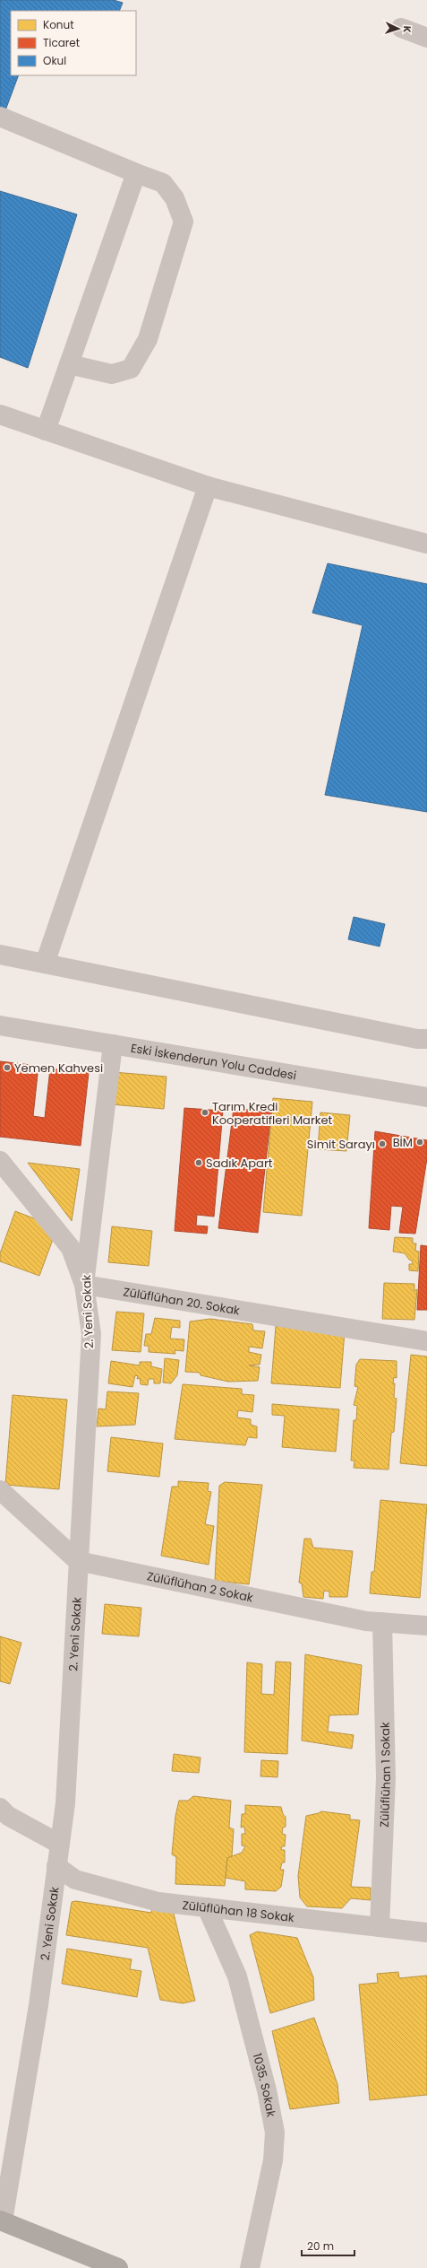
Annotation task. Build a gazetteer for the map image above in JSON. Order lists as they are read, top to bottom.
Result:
{
  "streets": {
    "street": [
      "Eski İskenderun Yolu Caddesi",
      "Zülüflühan 20. Sokak",
      "2. Yeni Sokak",
      "Zülüflühan 2 Sokak",
      "Zülüflühan 1 Sokak",
      "Zülüflühan 18 Sokak",
      "1035. Sokak"
    ]
  },
  "crossings": [
    ["Eski İskenderun Yolu Caddesi", "2. Yeni Sokak"],
    ["Zülüflühan 20. Sokak", "2. Yeni Sokak"],
    ["2. Yeni Sokak", "Zülüflühan 2 Sokak"],
    ["2. Yeni Sokak", "Zülüflühan 18 Sokak"],
    ["Zülüflühan 2 Sokak", "Zülüflühan 1 Sokak"],
    ["Zülüflühan 1 Sokak", "Zülüflühan 18 Sokak"],
    ["Zülüflühan 18 Sokak", "1035. Sokak"]
  ],
  "places": [
    "Yemen Kahvesi",
    "Tarım Kredi Kooperatifleri Market",
    "BİM",
    "Simit Sarayı",
    "Sadık Apart"
  ],
  "legend": ["Konut", "Ticaret", "Okul"],
  "scale_bar": "20 m",
  "north": "right"
}
